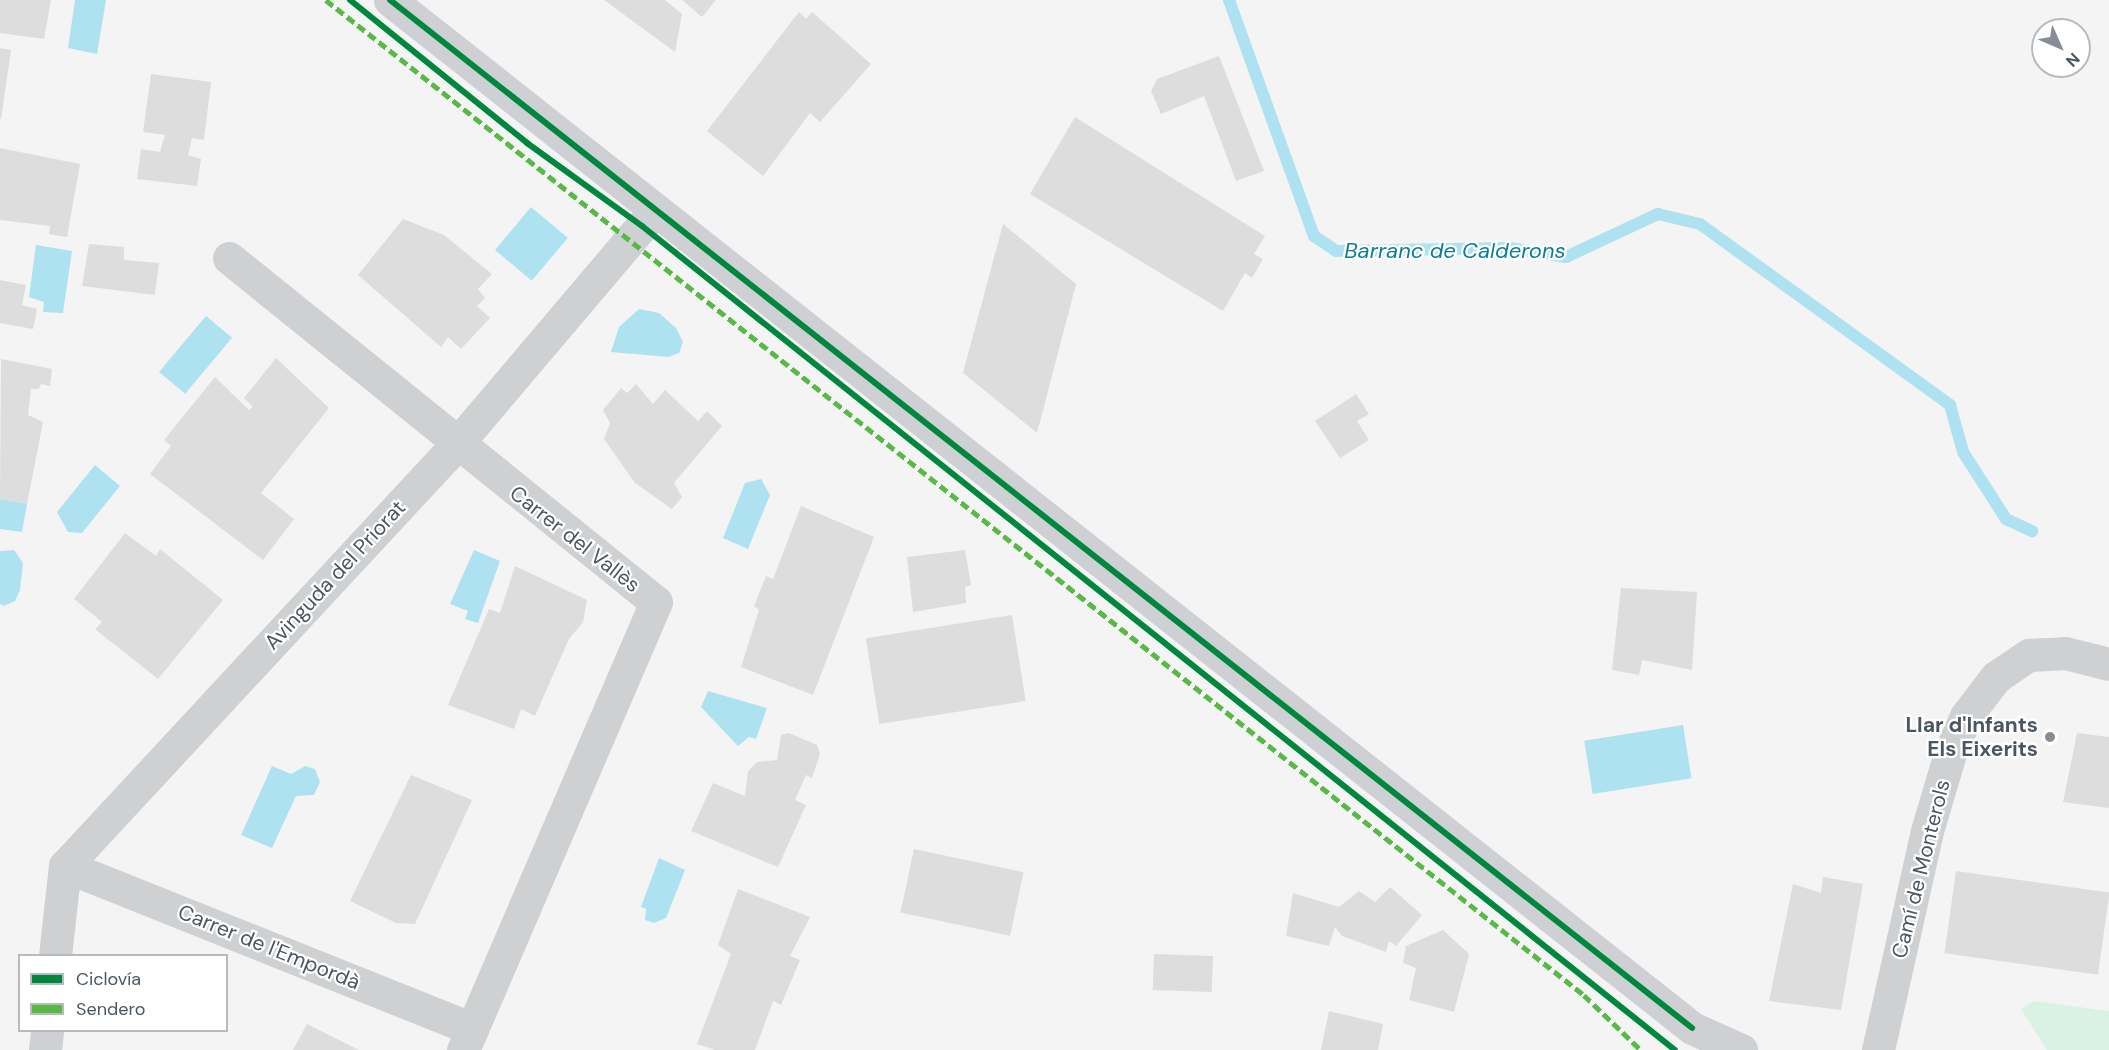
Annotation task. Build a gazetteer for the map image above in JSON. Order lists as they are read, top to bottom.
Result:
{
  "streets": {
    "street": [
      "Carrer del Vallès",
      "Avinguda del Priorat",
      "Camí de Monterols",
      "Carrer de l'Empordà"
    ]
  },
  "crossings": [
    ["Carrer del Vallès", "Avinguda del Priorat"],
    ["Carrer del Vallès", "Carrer de l'Empordà"],
    ["Avinguda del Priorat", "Carrer de l'Empordà"]
  ],
  "water": ["Barranc de Calderons"],
  "places": ["Llar d'Infants Els Eixerits"],
  "legend": ["Ciclovía", "Sendero"],
  "north": "bottom right"
}
